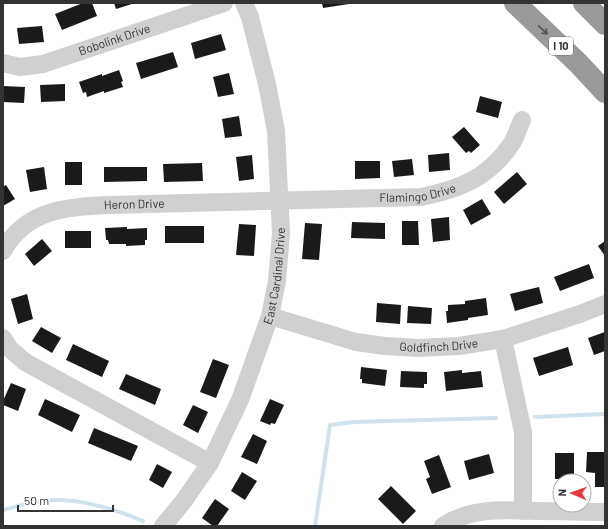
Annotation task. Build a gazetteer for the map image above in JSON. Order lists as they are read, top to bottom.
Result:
{
  "streets": {
    "highway": ["I 10"],
    "street": [
      "Bobolink Drive",
      "Flamingo Drive",
      "Heron Drive",
      "East Cardinal Drive",
      "Goldfinch Drive"
    ]
  },
  "crossings": [
    ["Flamingo Drive", "Heron Drive"],
    ["Flamingo Drive", "East Cardinal Drive"],
    ["Heron Drive", "East Cardinal Drive"],
    ["East Cardinal Drive", "Goldfinch Drive"]
  ],
  "scale_bar": "50 m",
  "north": "left"
}
